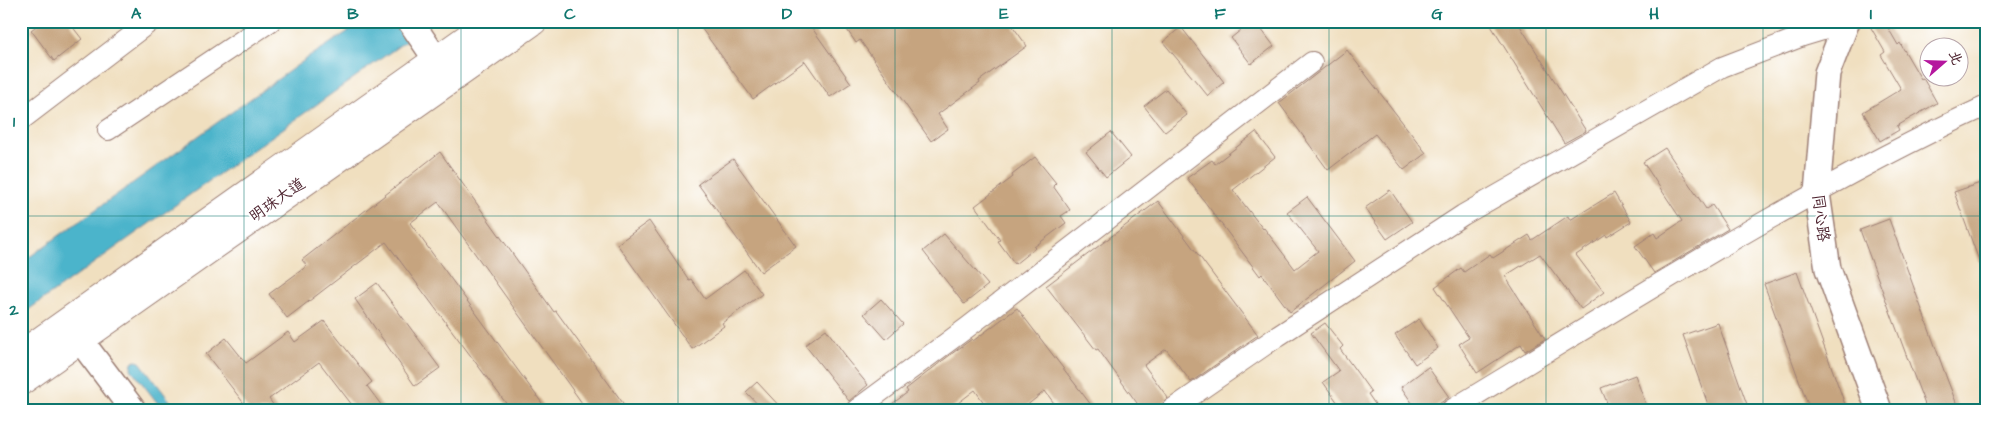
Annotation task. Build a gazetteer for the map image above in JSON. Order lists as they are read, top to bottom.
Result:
{
  "streets": {
    "main road": ["明珠大道"],
    "street": ["同心路"]
  },
  "north": "right",
  "grid": {
    "columns": [
      "A",
      "B",
      "C",
      "D",
      "E",
      "F",
      "G",
      "H",
      "I"
    ],
    "rows": ["1", "2"]
  }
}
